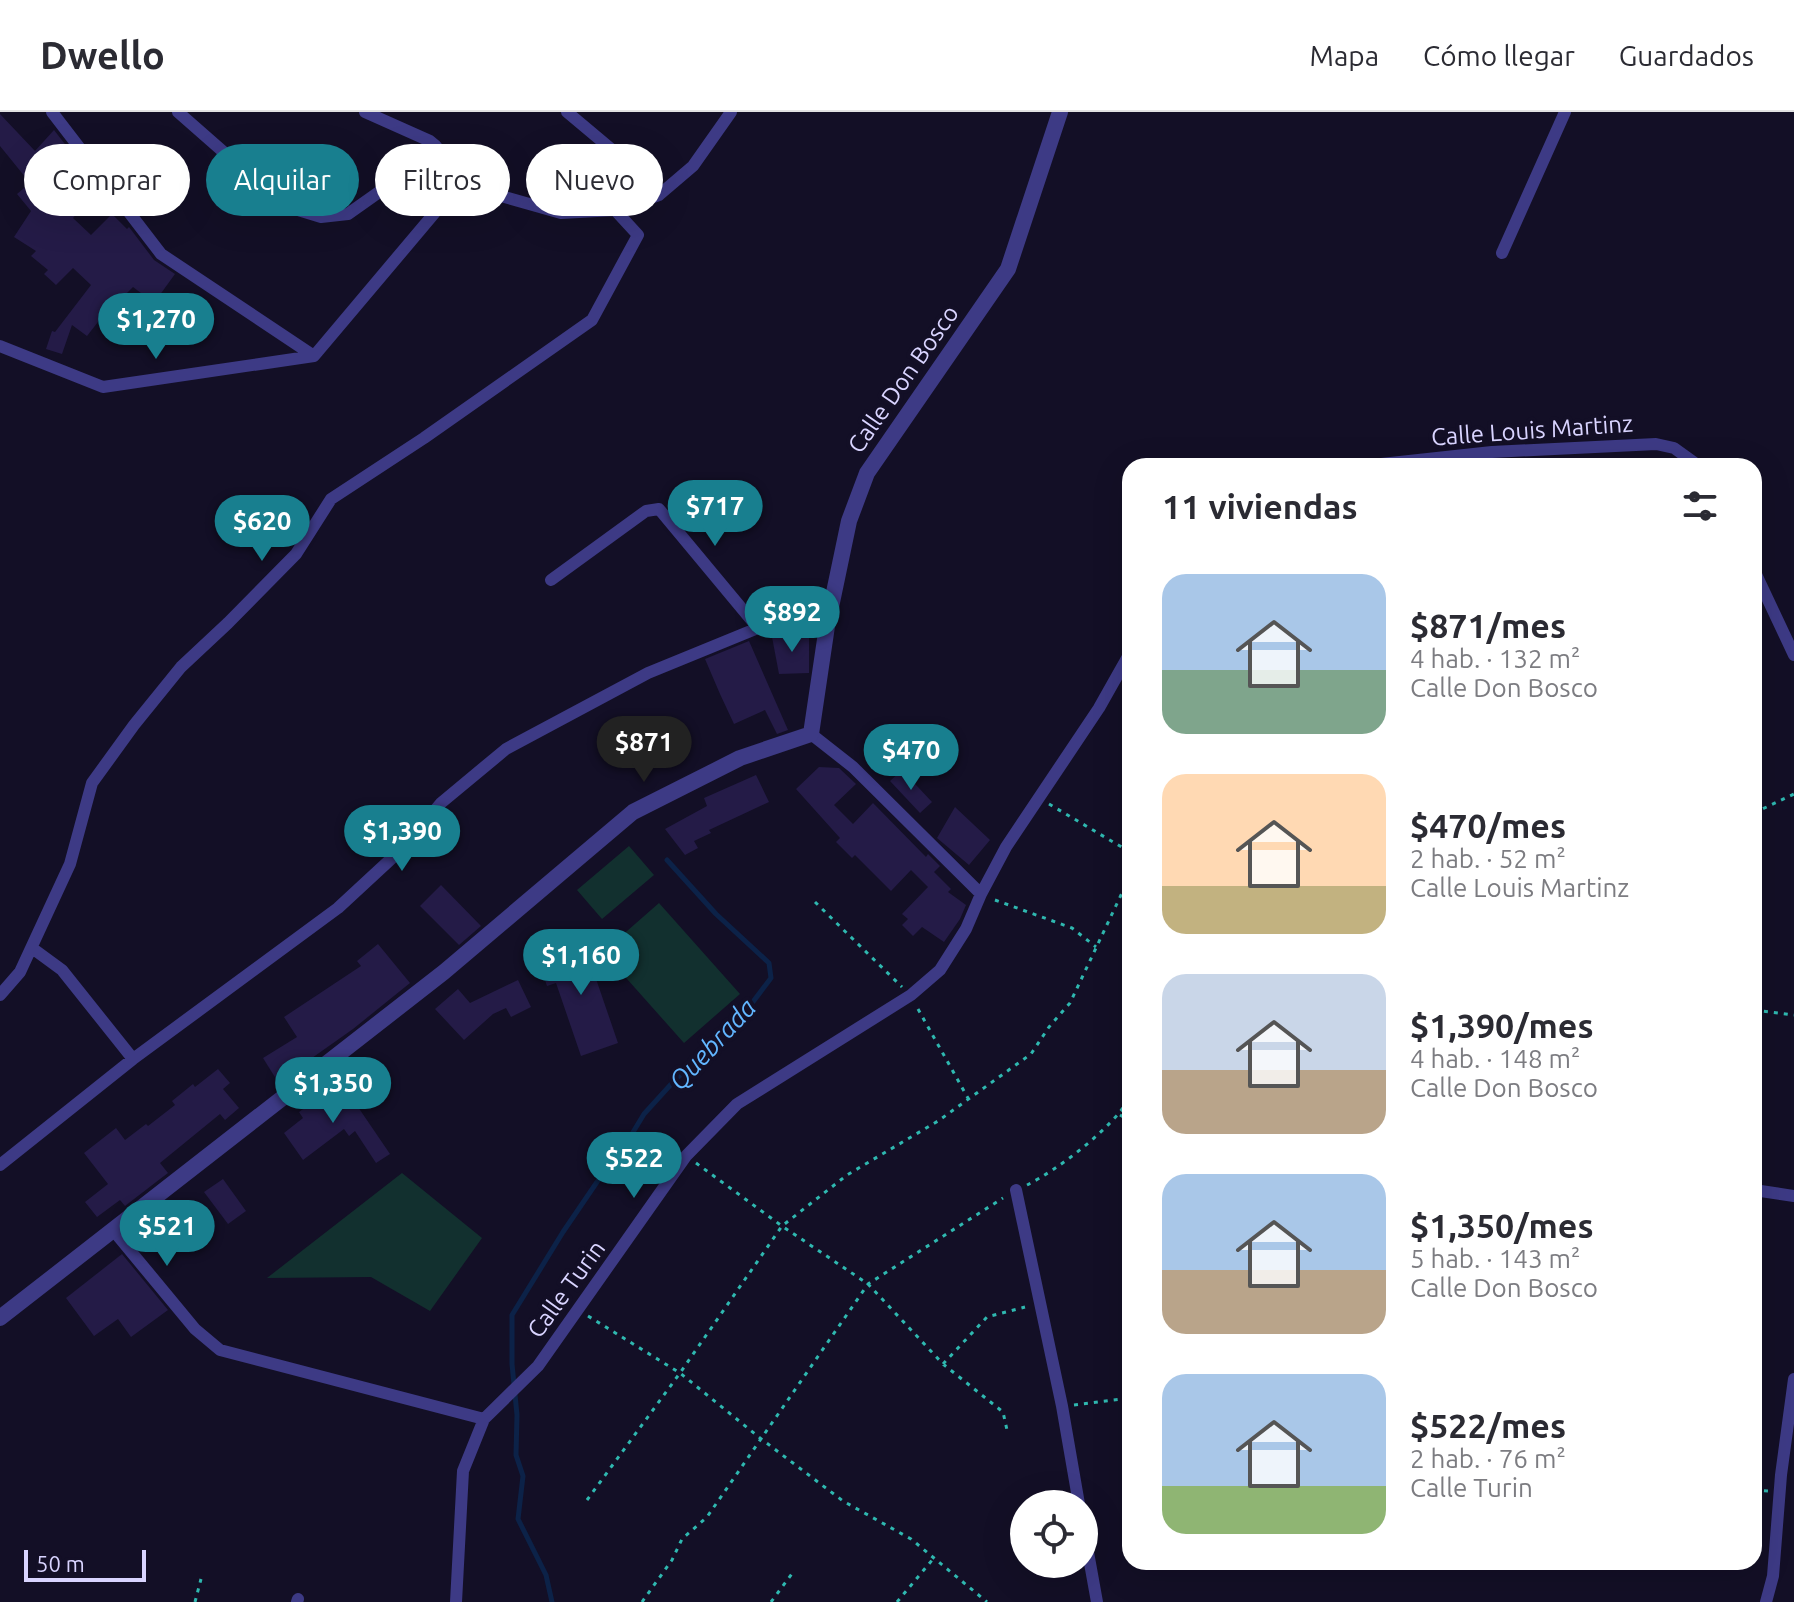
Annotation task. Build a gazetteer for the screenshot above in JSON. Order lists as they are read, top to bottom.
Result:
{
  "streets": {
    "street": ["Calle Don Bosco", "Calle Louis Martinz", "Calle Turin"]
  },
  "water": ["Quebrada"],
  "scale_bar": "50 m",
  "page": {
    "header": "Dwello",
    "nav": ["Mapa", "Cómo llegar", "Guardados"],
    "chip": [
      "Comprar",
      "Alquilar",
      "Filtros",
      "Nuevo"
    ],
    "price": [
      "$1,270",
      "$717",
      "$620",
      "$892",
      "$871",
      "$470",
      "$1,390",
      "$1,160",
      "$1,350",
      "$522",
      "$521"
    ],
    "heading": "11 viviendas",
    "list": [
      {
        "name": "$871/mes",
        "note": "4 hab. · 132 m² · Calle Don Bosco"
      },
      {
        "name": "$470/mes",
        "note": "2 hab. · 52 m² · Calle Louis Martinz"
      },
      {
        "name": "$1,390/mes",
        "note": "4 hab. · 148 m² · Calle Don Bosco"
      },
      {
        "name": "$1,350/mes",
        "note": "5 hab. · 143 m² · Calle Don Bosco"
      },
      {
        "name": "$522/mes",
        "note": "2 hab. · 76 m² · Calle Turin"
      }
    ],
    "scale": "50 m"
  }
}
